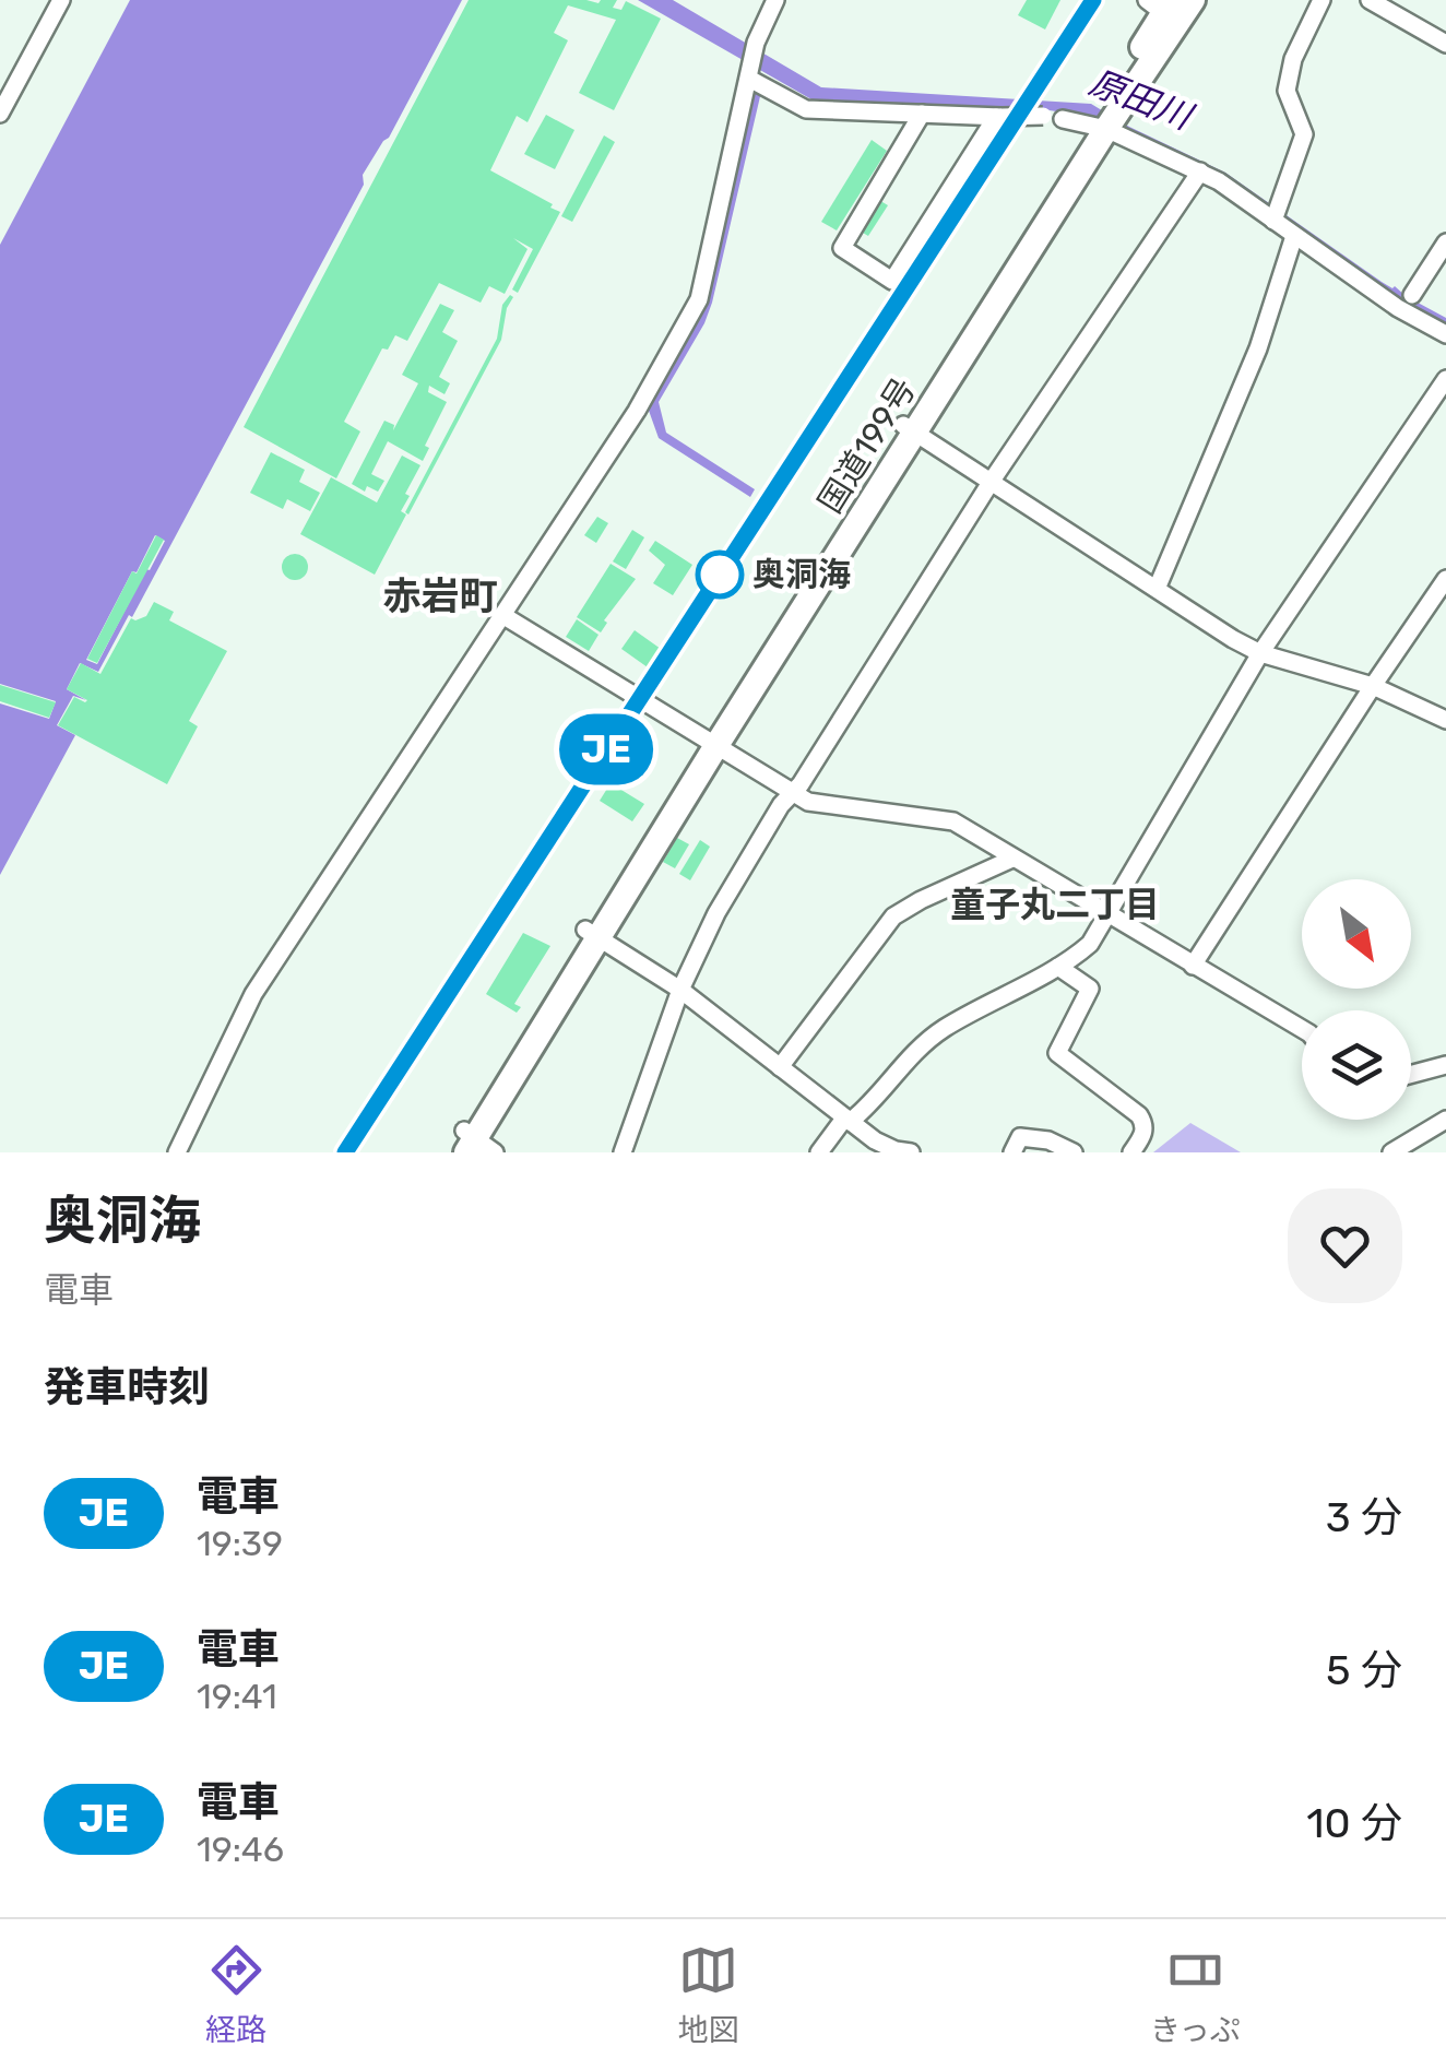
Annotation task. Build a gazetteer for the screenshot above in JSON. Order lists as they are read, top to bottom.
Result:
{
  "streets": {
    "highway": ["国道199号"]
  },
  "districts": ["赤岩町", "童子丸二丁目"],
  "water": ["原田川"],
  "places": ["奥洞海"],
  "north": "bottom right",
  "page": {
    "on_map": "JE",
    "heading": [
      ["奥洞海", "電車"],
      "発車時刻"
    ],
    "list": [
      {
        "mark": "JE",
        "name": "電車",
        "note": "19:39",
        "value": "3 分"
      },
      {
        "mark": "JE",
        "name": "電車",
        "note": "19:41",
        "value": "5 分"
      },
      {
        "mark": "JE",
        "name": "電車",
        "note": "19:46",
        "value": "10 分"
      }
    ],
    "tabs": ["経路", "地図", "きっぷ"]
  }
}
